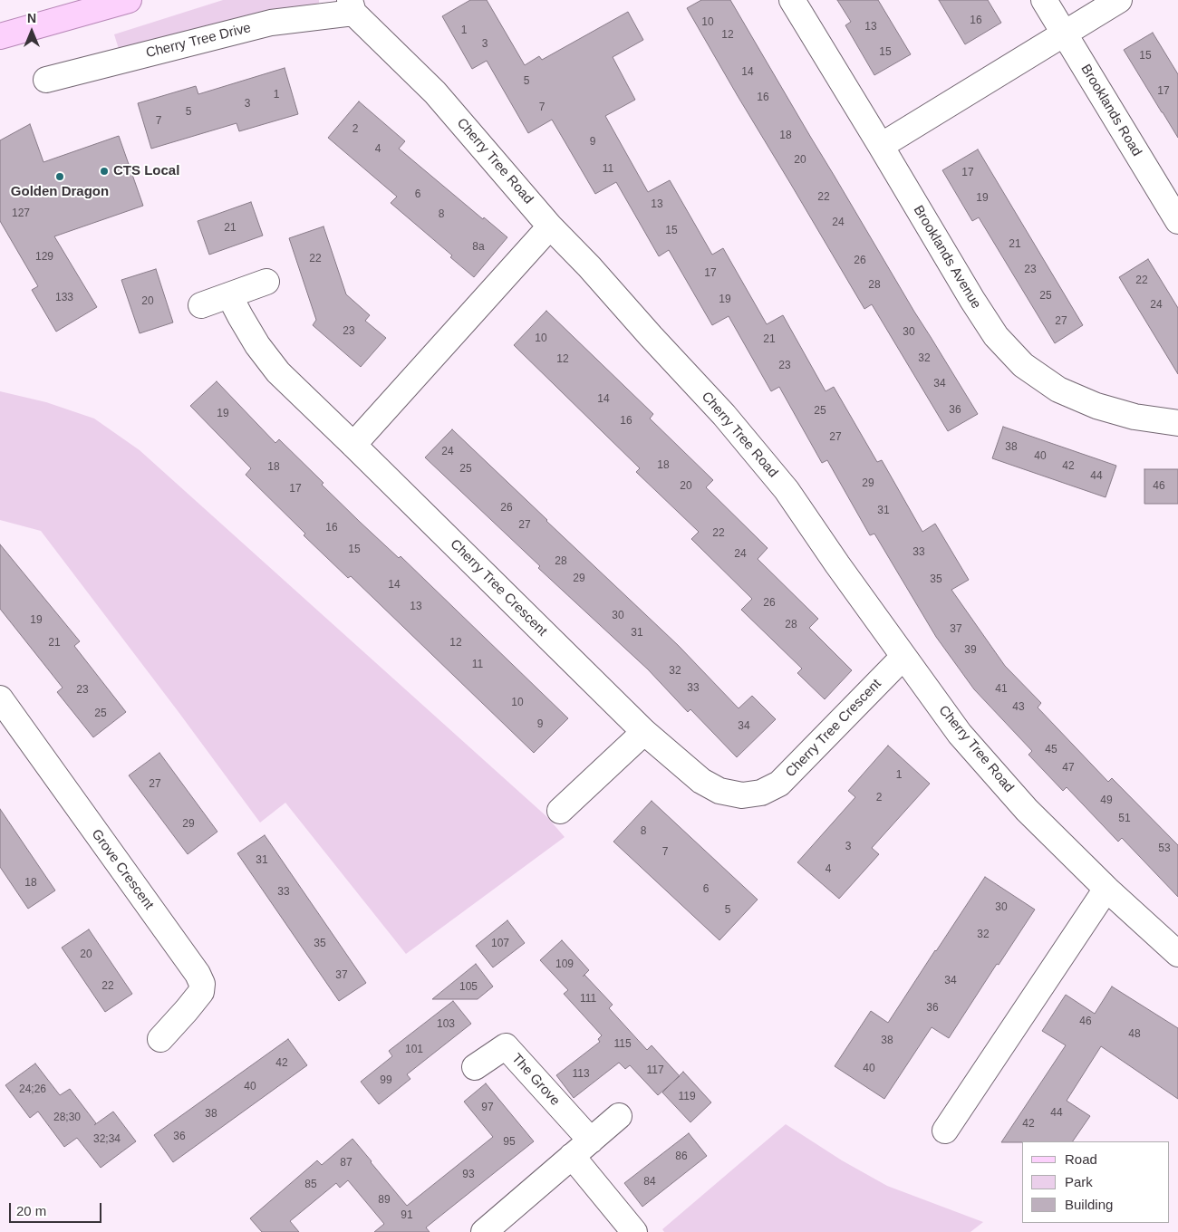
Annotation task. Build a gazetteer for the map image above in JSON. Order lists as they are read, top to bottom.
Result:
{
  "streets": {
    "street": [
      "Cherry Tree Drive",
      "Brooklands Road",
      "Cherry Tree Road",
      "Brooklands Avenue",
      "Cherry Tree Crescent",
      "Grove Crescent",
      "The Grove"
    ]
  },
  "crossings": [
    ["Cherry Tree Drive", "Cherry Tree Road"],
    ["Cherry Tree Road", "Cherry Tree Crescent"]
  ],
  "places": ["CTS Local", "Golden Dragon"],
  "house_numbers": [
    "16",
    "10",
    "13",
    "1",
    "12",
    "3",
    "15",
    "15",
    "14",
    "5",
    "17",
    "1",
    "16",
    "3",
    "7",
    "5",
    "7",
    "2",
    "18",
    "9",
    "4",
    "20",
    "11",
    "17",
    "6",
    "22",
    "19",
    "13",
    "127",
    "8",
    "24",
    "21",
    "15",
    "21",
    "8a",
    "129",
    "22",
    "26",
    "23",
    "17",
    "22",
    "28",
    "25",
    "133",
    "19",
    "20",
    "24",
    "27",
    "23",
    "30",
    "10",
    "21",
    "32",
    "12",
    "23",
    "34",
    "14",
    "36",
    "25",
    "19",
    "16",
    "27",
    "38",
    "24",
    "40",
    "18",
    "42",
    "18",
    "25",
    "44",
    "29",
    "20",
    "46",
    "17",
    "26",
    "31",
    "27",
    "16",
    "22",
    "15",
    "33",
    "24",
    "28",
    "29",
    "35",
    "14",
    "26",
    "13",
    "30",
    "19",
    "28",
    "37",
    "31",
    "21",
    "12",
    "39",
    "11",
    "32",
    "33",
    "41",
    "23",
    "10",
    "43",
    "25",
    "9",
    "34",
    "45",
    "47",
    "1",
    "27",
    "2",
    "49",
    "51",
    "29",
    "8",
    "3",
    "53",
    "7",
    "31",
    "4",
    "18",
    "6",
    "33",
    "30",
    "5",
    "32",
    "35",
    "107",
    "20",
    "109",
    "37",
    "34",
    "22",
    "105",
    "111",
    "36",
    "46",
    "103",
    "48",
    "38",
    "115",
    "101",
    "42",
    "40",
    "117",
    "113",
    "99",
    "40",
    "24;26",
    "119",
    "97",
    "44",
    "38",
    "28;30",
    "42",
    "36",
    "32;34",
    "95",
    "86",
    "87",
    "93",
    "84",
    "85",
    "89",
    "91"
  ],
  "legend": ["Road", "Park", "Building"],
  "scale_bar": "20 m",
  "north": "top"
}
